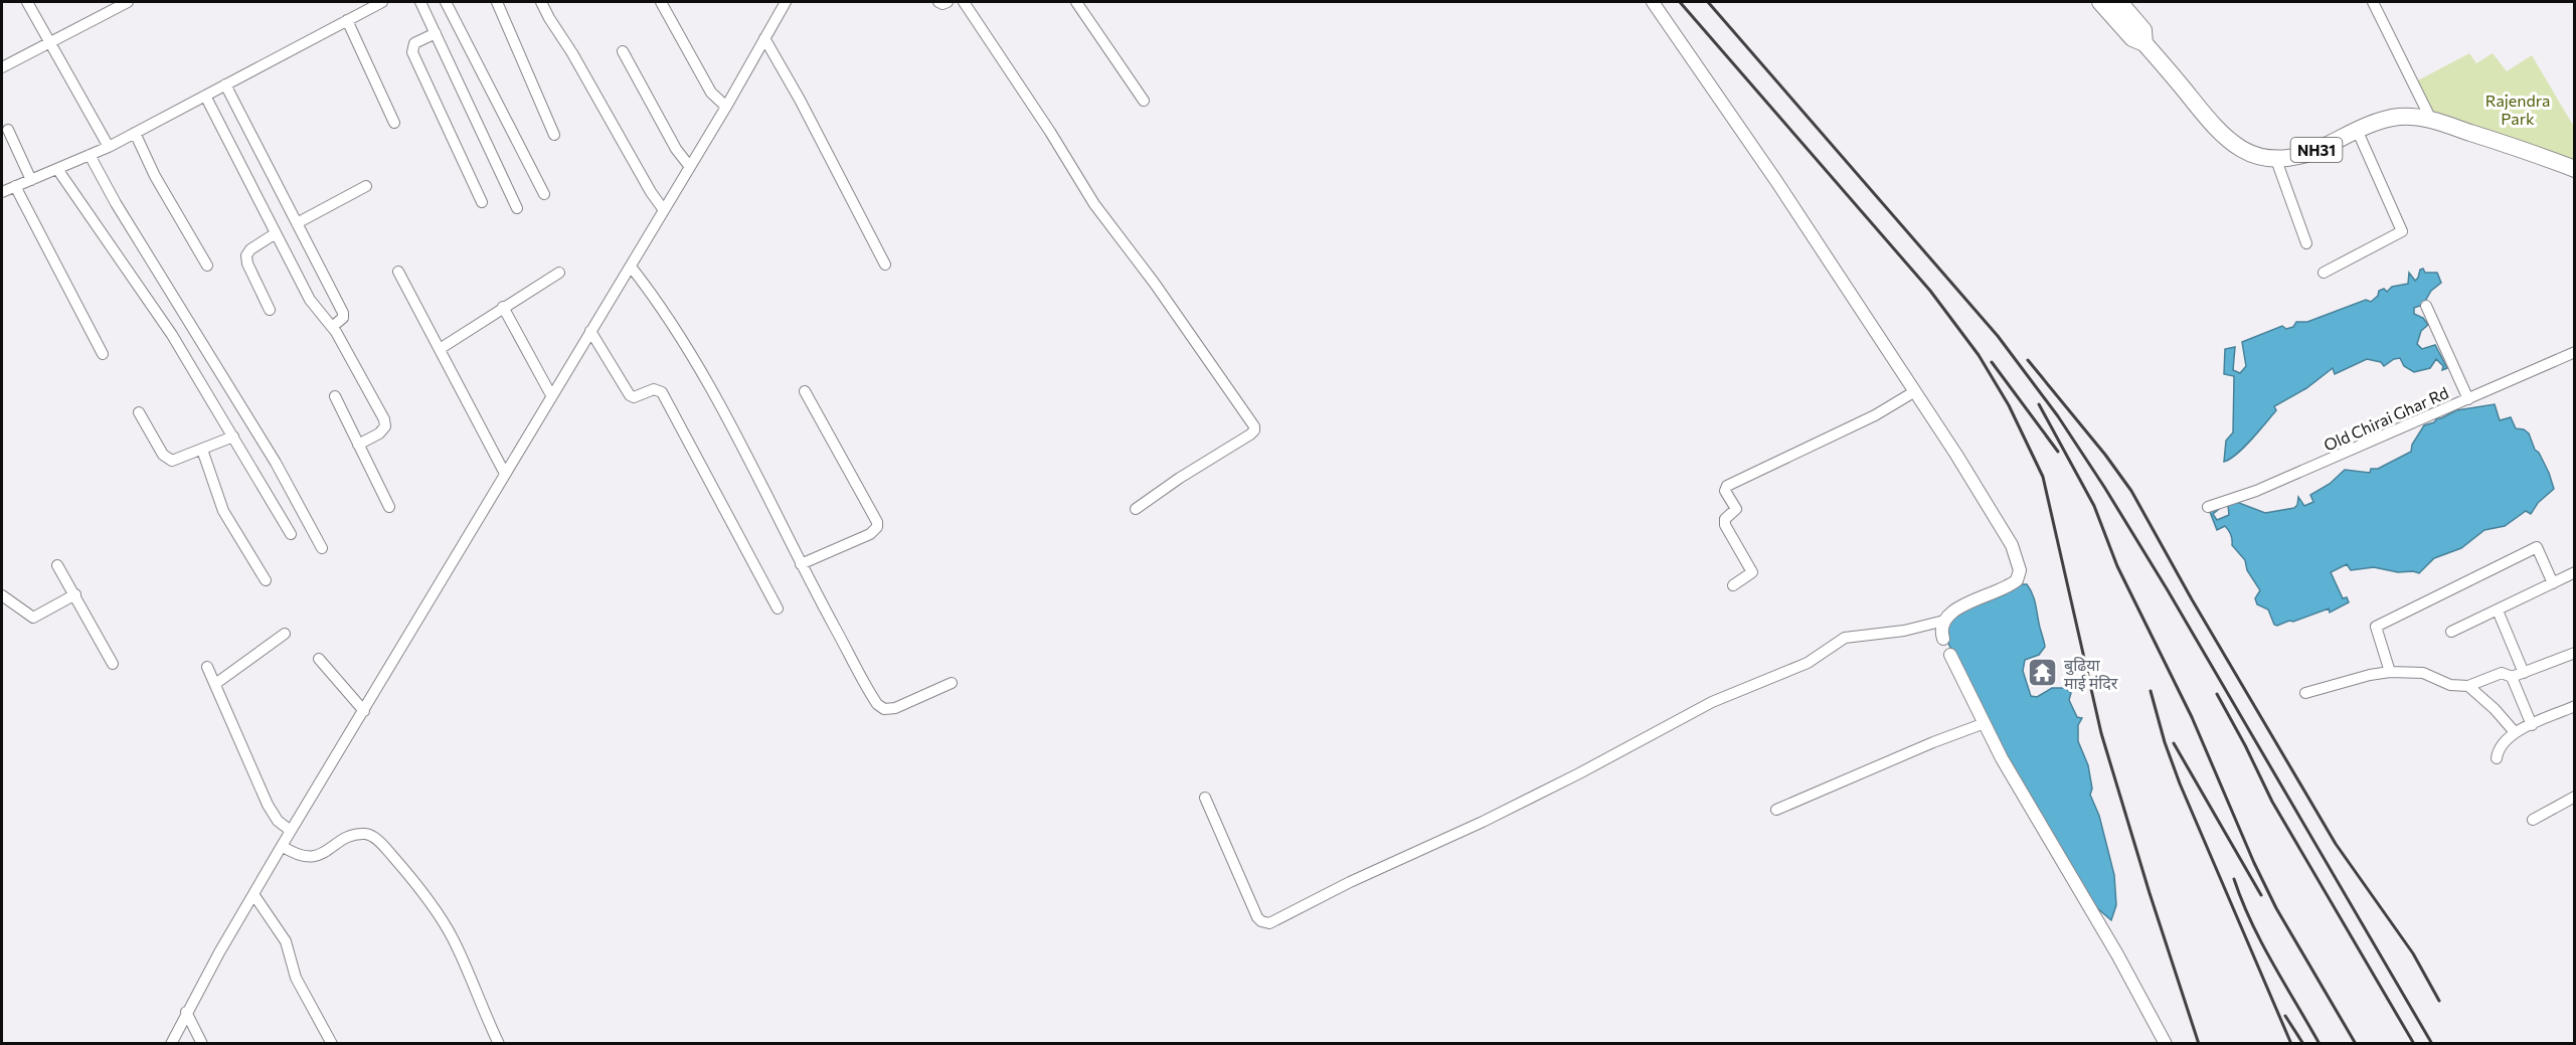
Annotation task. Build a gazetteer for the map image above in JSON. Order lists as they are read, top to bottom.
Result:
{
  "streets": {
    "highway": ["NH31"],
    "street": ["Old Chirai Ghar Rd"]
  },
  "parks": ["Rajendra Park"],
  "places": {
    "temple": ["बुढ़िया माई मंदिर"]
  }
}
